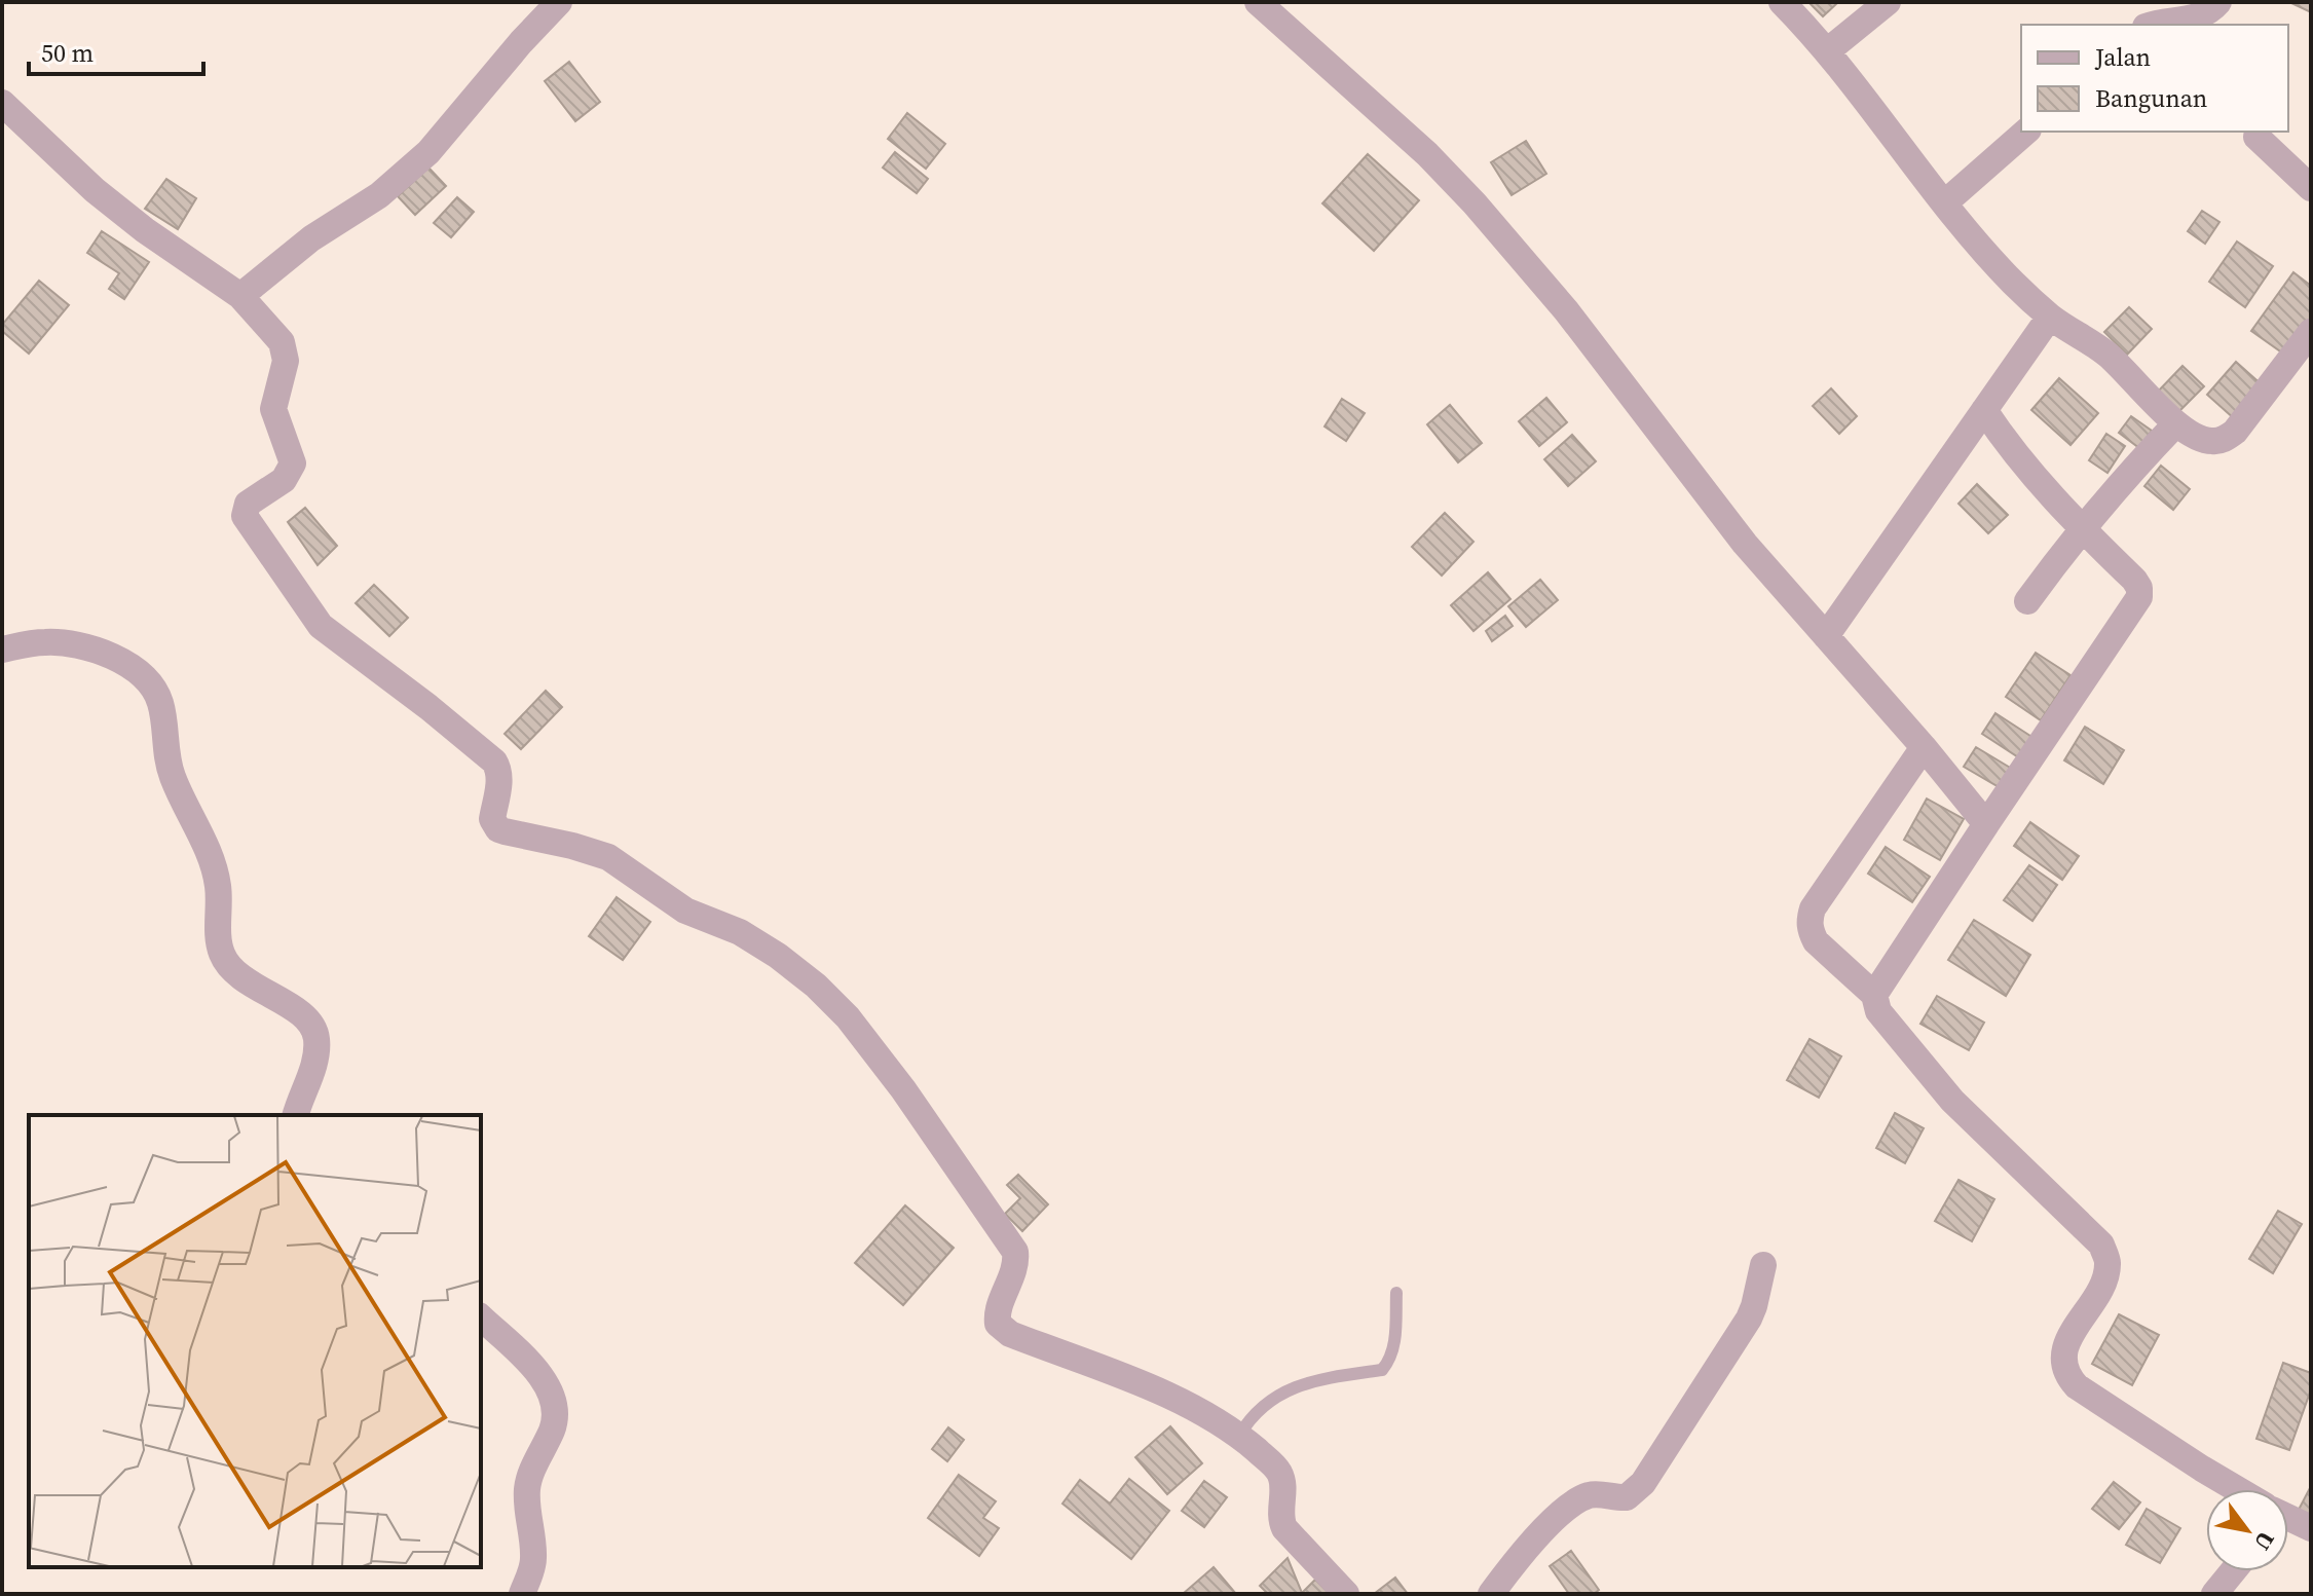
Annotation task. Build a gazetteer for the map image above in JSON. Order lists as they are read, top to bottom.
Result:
{
  "legend": ["Jalan", "Bangunan"],
  "scale_bar": "50 m",
  "north": "bottom right"
}
